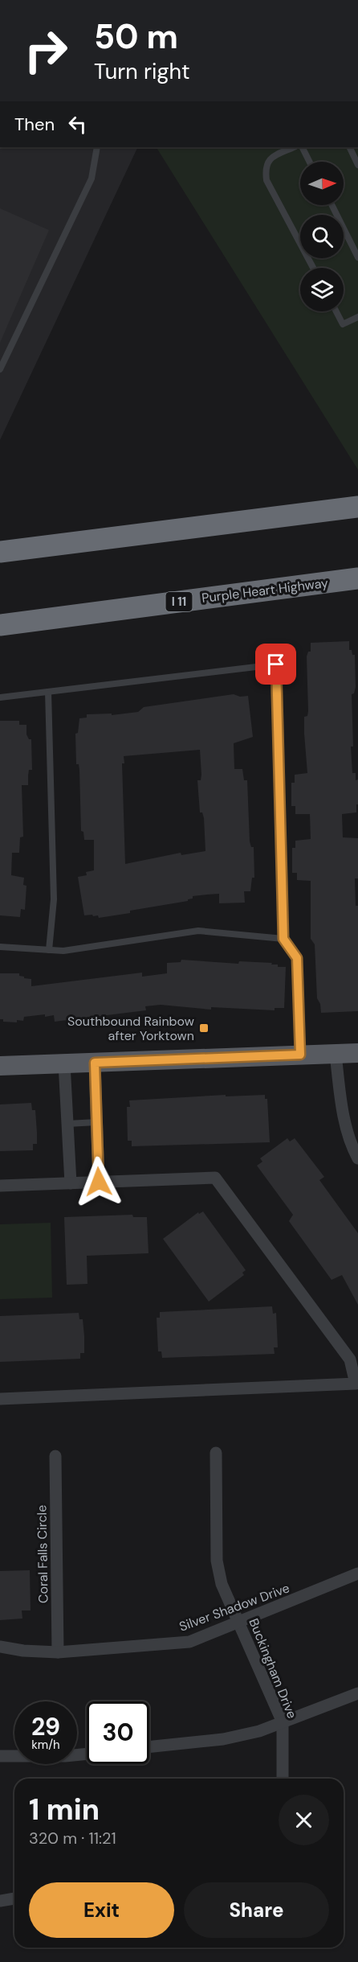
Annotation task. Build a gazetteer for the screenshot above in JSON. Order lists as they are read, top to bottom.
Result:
{
  "streets": {
    "highway": ["Purple Heart Highway", "I 11"],
    "street": ["Coral Falls Circle", "Silver Shadow Drive", "Buckingham Drive"]
  },
  "crossings": [
    ["Coral Falls Circle", "Silver Shadow Drive"],
    ["Silver Shadow Drive", "Buckingham Drive"]
  ],
  "places": {
    "transit": ["Southbound Rainbow after Yorktown"]
  },
  "north": "right",
  "page": {
    "turn": ["50 m", "Turn right"],
    "then": "Then",
    "speed": "29 km/h",
    "limit": "30",
    "heading": ["1 min", "320 m · 11:21"],
    "buttons": ["Exit", "Share"]
  }
}
